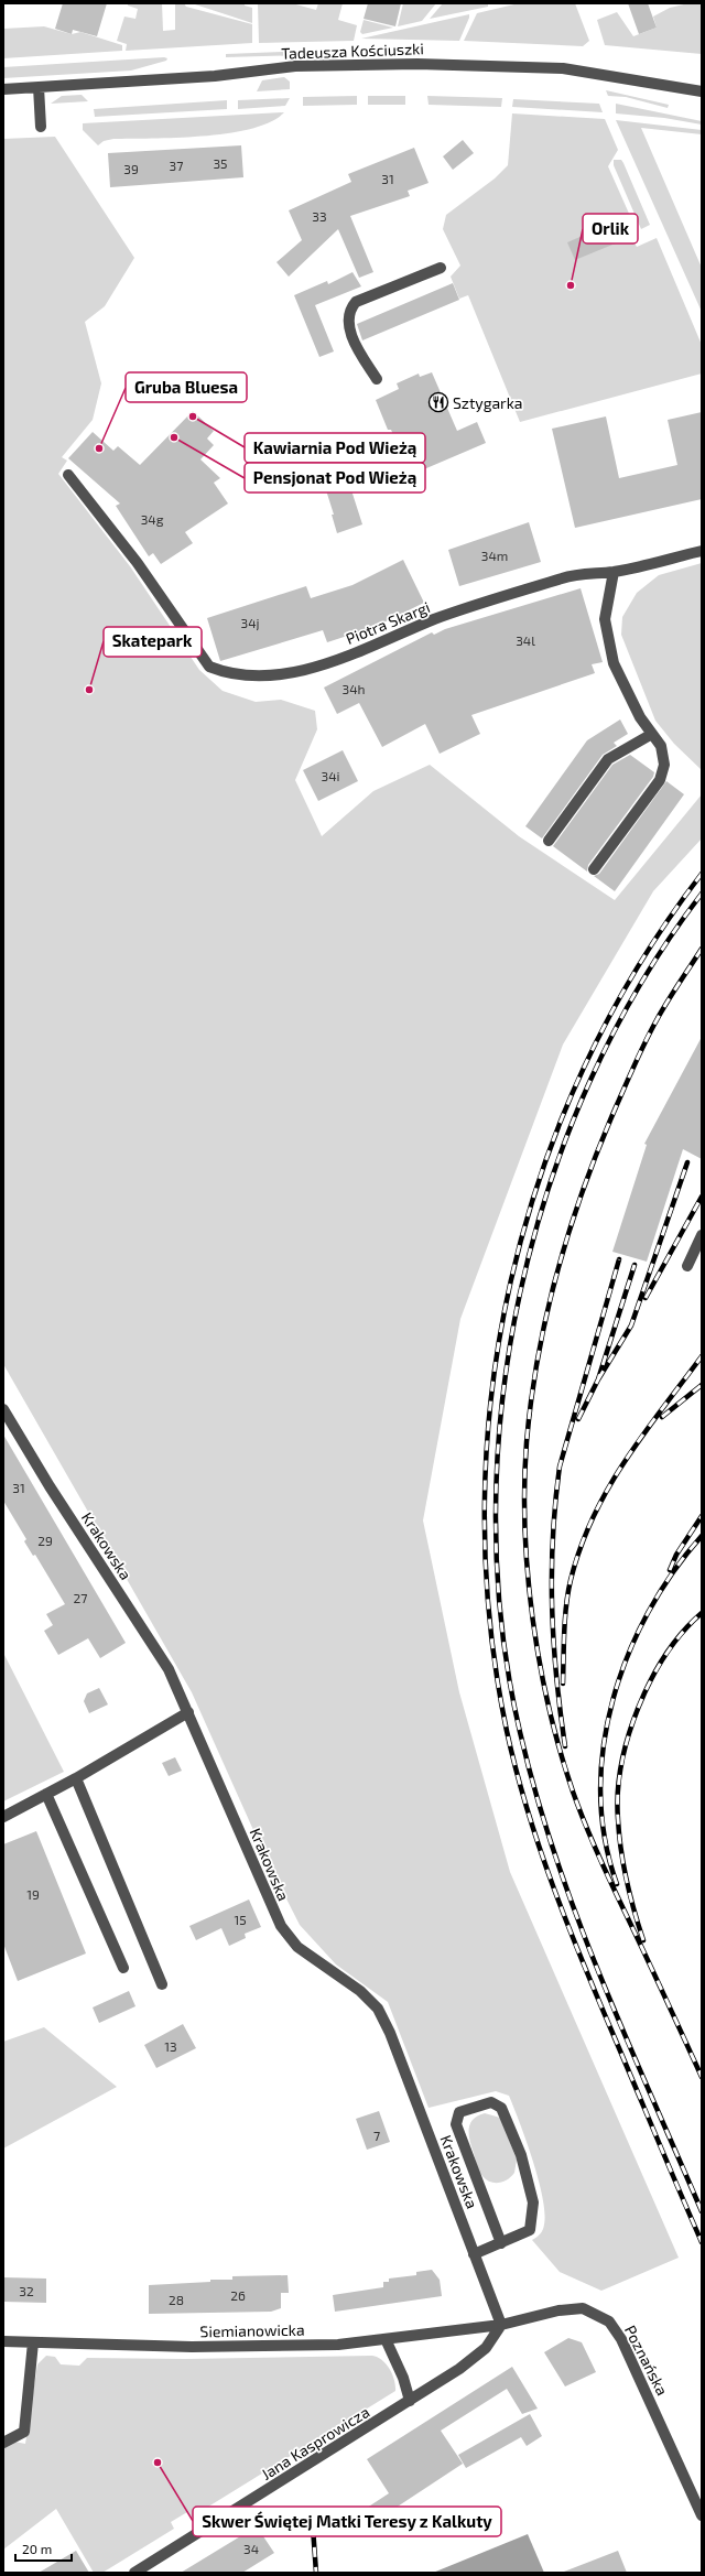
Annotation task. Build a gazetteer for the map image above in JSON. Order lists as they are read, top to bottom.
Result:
{
  "streets": {
    "street": [
      "Tadeusza Kościuszki",
      "Piotra Skargi",
      "Krakowska",
      "Siemianowicka",
      "Poznańska",
      "Jana Kasprowicza"
    ]
  },
  "crossings": [
    ["Krakowska", "Siemianowicka"],
    ["Krakowska", "Poznańska"],
    ["Krakowska", "Jana Kasprowicza"],
    ["Siemianowicka", "Poznańska"],
    ["Siemianowicka", "Jana Kasprowicza"],
    ["Poznańska", "Jana Kasprowicza"]
  ],
  "places": {
    "other": [
      "Orlik",
      "Kawiarnia Pod Wieżą",
      "Pensjonat Pod Wieżą",
      "Gruba Bluesa",
      "Skatepark",
      "Skwer Świętej Matki Teresy z Kalkuty"
    ],
    "restaurant": ["Sztygarka"]
  },
  "house_numbers": [
    "35",
    "37",
    "39",
    "31",
    "33",
    "34g",
    "34m",
    "34j",
    "34l",
    "34h",
    "34i",
    "31",
    "29",
    "27",
    "19",
    "15",
    "13",
    "7",
    "32",
    "26",
    "28",
    "34"
  ],
  "scale_bar": "20 m"
}
